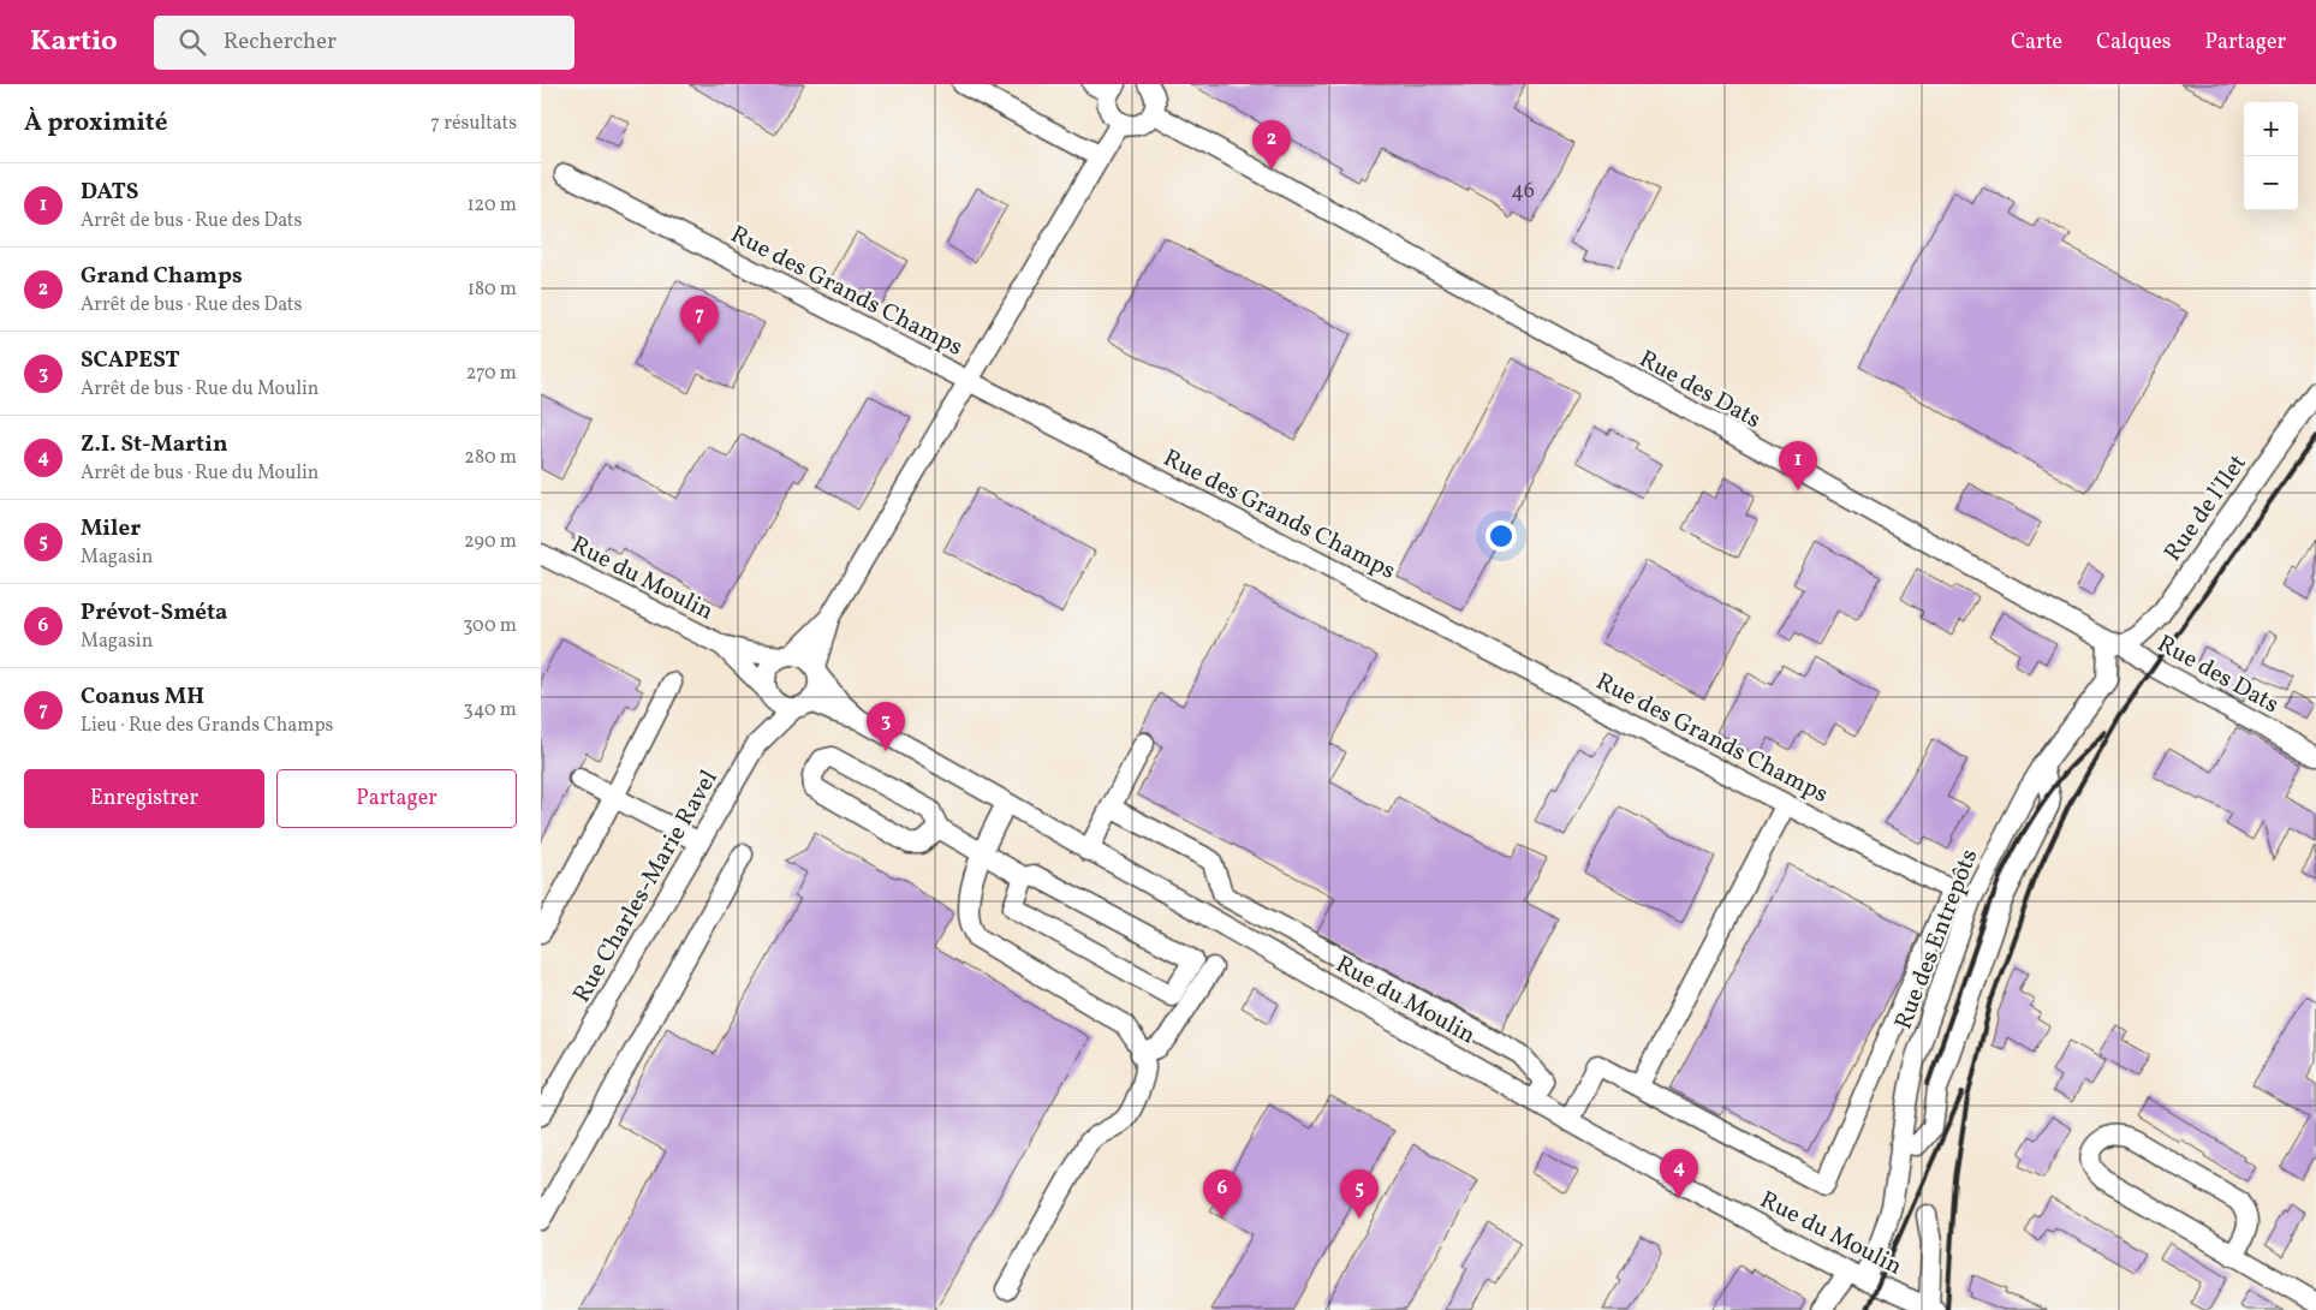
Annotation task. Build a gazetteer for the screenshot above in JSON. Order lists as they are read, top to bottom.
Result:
{
  "streets": {
    "street": [
      "Rue des Grands Champs",
      "Rue des Dats",
      "Rue de l'Ilet",
      "Rue du Moulin",
      "Rue Charles-Marie Ravel",
      "Rue des Entrepôts"
    ]
  },
  "crossings": [
    ["Rue des Grands Champs", "Rue des Entrepôts"],
    ["Rue des Dats", "Rue de l'Ilet"],
    ["Rue des Dats", "Rue des Entrepôts"],
    ["Rue de l'Ilet", "Rue des Entrepôts"],
    ["Rue du Moulin", "Rue Charles-Marie Ravel"],
    ["Rue du Moulin", "Rue des Entrepôts"]
  ],
  "house_numbers": ["46"],
  "page": {
    "header": "Kartio",
    "search": "Rechercher",
    "nav": ["Carte", "Calques", "Partager"],
    "heading": ["À proximité", "7 résultats"],
    "map_buttons": ["+", "−"],
    "pins": [
      "2",
      "7",
      "1",
      "3",
      "4",
      "5",
      "6"
    ],
    "list": [
      {
        "mark": "1",
        "name": "DATS",
        "note": "Arrêt de bus · Rue des Dats",
        "value": "120 m"
      },
      {
        "mark": "2",
        "name": "Grand Champs",
        "note": "Arrêt de bus · Rue des Dats",
        "value": "180 m"
      },
      {
        "mark": "3",
        "name": "SCAPEST",
        "note": "Arrêt de bus · Rue du Moulin",
        "value": "270 m"
      },
      {
        "mark": "4",
        "name": "Z.I. St-Martin",
        "note": "Arrêt de bus · Rue du Moulin",
        "value": "280 m"
      },
      {
        "mark": "5",
        "name": "Miler",
        "note": "Magasin",
        "value": "290 m"
      },
      {
        "mark": "6",
        "name": "Prévot-Sméta",
        "note": "Magasin",
        "value": "300 m"
      },
      {
        "mark": "7",
        "name": "Coanus MH",
        "note": "Lieu · Rue des Grands Champs",
        "value": "340 m"
      }
    ],
    "buttons": ["Enregistrer", "Partager"]
  }
}
